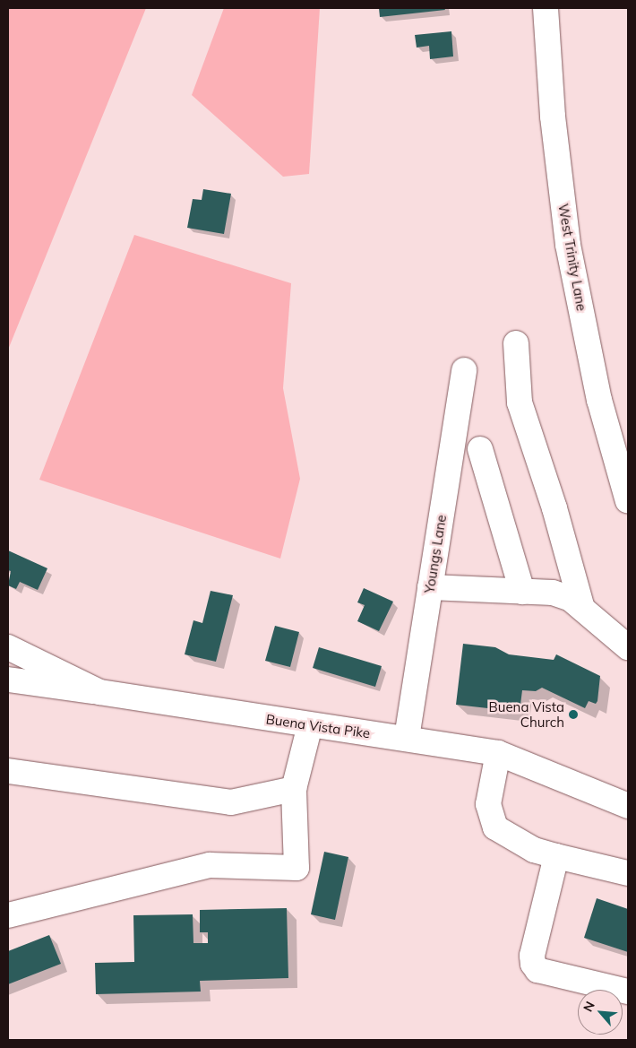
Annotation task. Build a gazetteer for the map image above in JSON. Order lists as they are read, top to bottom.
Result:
{
  "streets": {
    "main road": ["West Trinity Lane", "Youngs Lane", "Buena Vista Pike"]
  },
  "crossings": [
    ["Youngs Lane", "Buena Vista Pike"]
  ],
  "places": ["Buena Vista Church"],
  "north": "top left"
}
